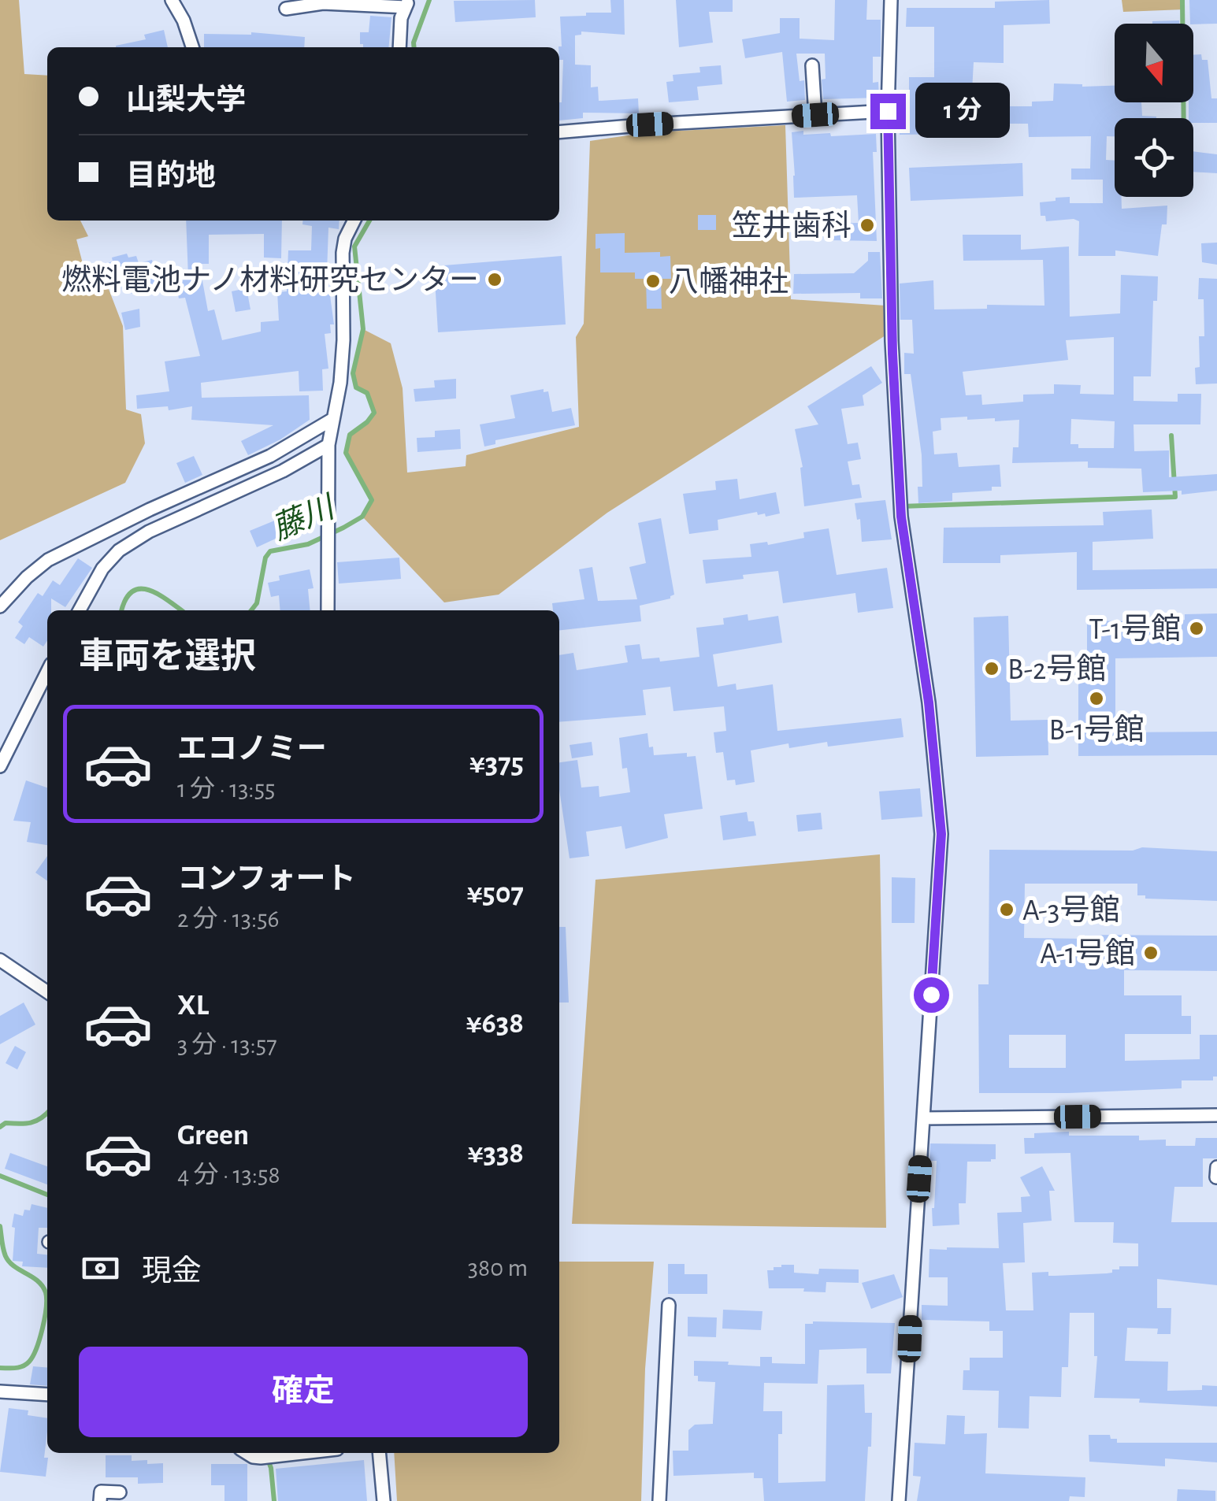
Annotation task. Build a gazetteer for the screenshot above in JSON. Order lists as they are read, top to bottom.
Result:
{
  "water": ["藤川"],
  "places": [
    "笠井歯科",
    "燃料電池ナノ材料研究センター",
    "八幡神社",
    "T-1号館",
    "B-2号館",
    "B-1号館",
    "A-3号館",
    "A-1号館"
  ],
  "north": "bottom",
  "page": {
    "banner": ["山梨大学", "目的地"],
    "bubble": "1 分",
    "heading": "車両を選択",
    "list": [
      {
        "name": "エコノミー",
        "note": "1 分 · 13:55",
        "value": "¥375"
      },
      {
        "name": "コンフォート",
        "note": "2 分 · 13:56",
        "value": "¥507"
      },
      {
        "name": "XL",
        "note": "3 分 · 13:57",
        "value": "¥638"
      },
      {
        "name": "Green",
        "note": "4 分 · 13:58",
        "value": "¥338"
      }
    ],
    "pay": ["現金", "380 m"],
    "buttons": "確定"
  }
}
